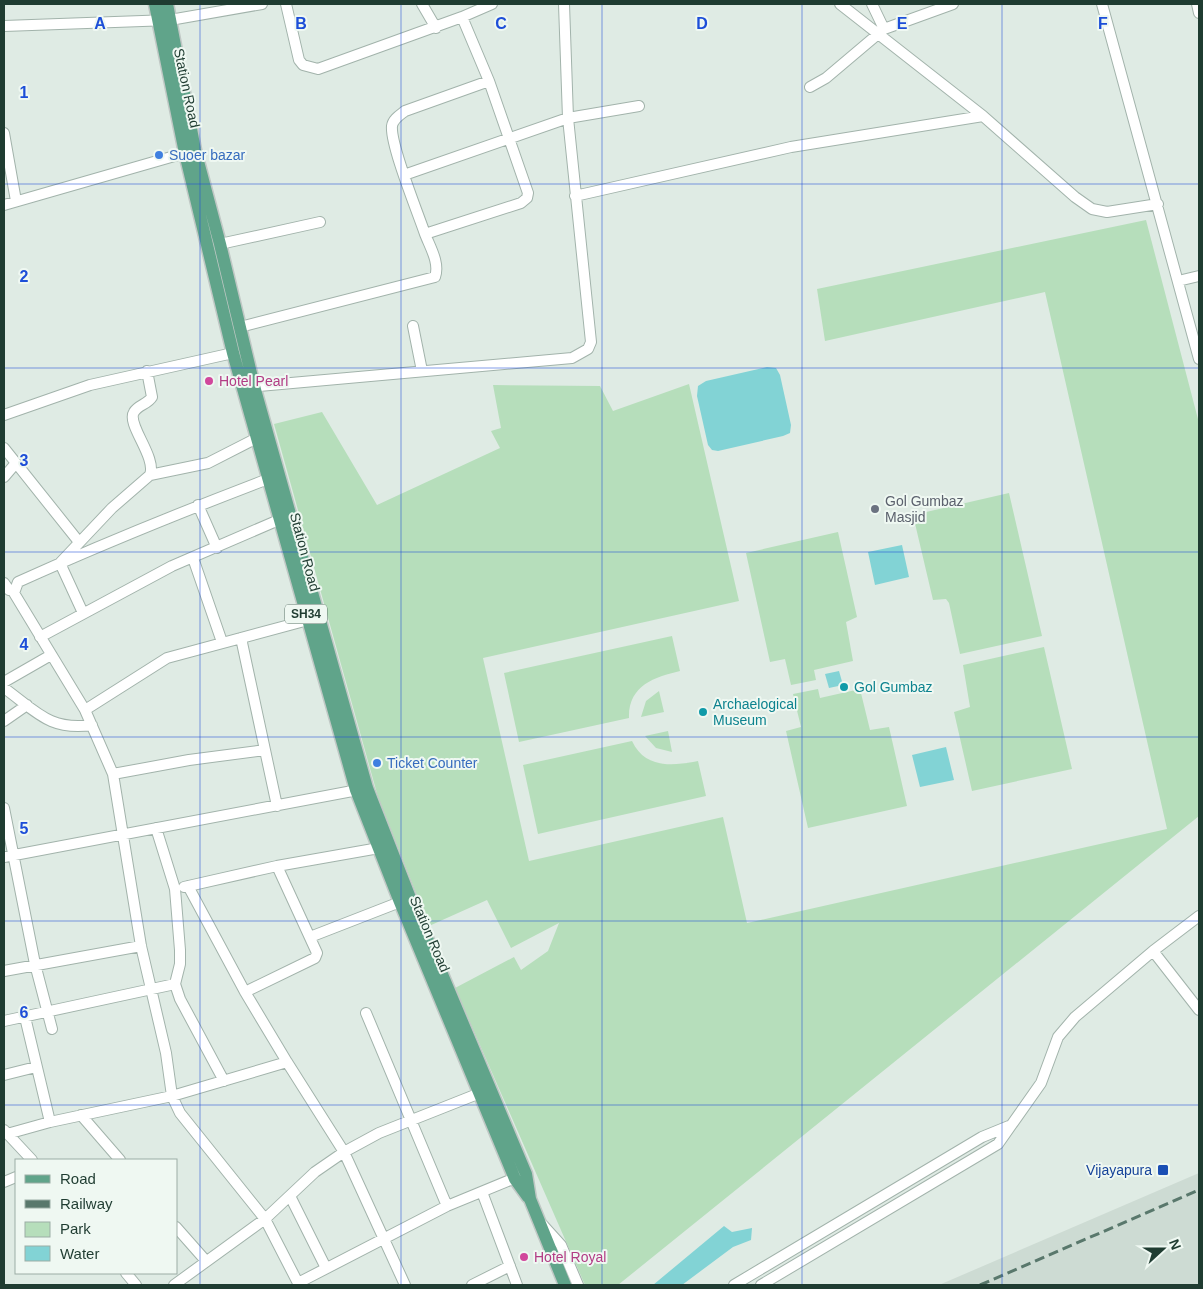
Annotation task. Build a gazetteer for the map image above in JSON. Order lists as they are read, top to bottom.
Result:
{
  "streets": {
    "main road": ["Station Road", "SH34"]
  },
  "places": {
    "other": [
      "Suoer bazar",
      "Hotel Pearl",
      "Gol Gumbaz Masjid",
      "Gol Gumbaz",
      "Archaelogical Museum",
      "Ticket Counter",
      "Hotel Royal"
    ],
    "transit": ["Vijayapura"]
  },
  "legend": [
    "Road",
    "Railway",
    "Park",
    "Water"
  ],
  "north": "right",
  "grid": {
    "columns": [
      "A",
      "B",
      "C",
      "D",
      "E",
      "F"
    ],
    "rows": [
      "1",
      "2",
      "3",
      "4",
      "5",
      "6"
    ]
  }
}
